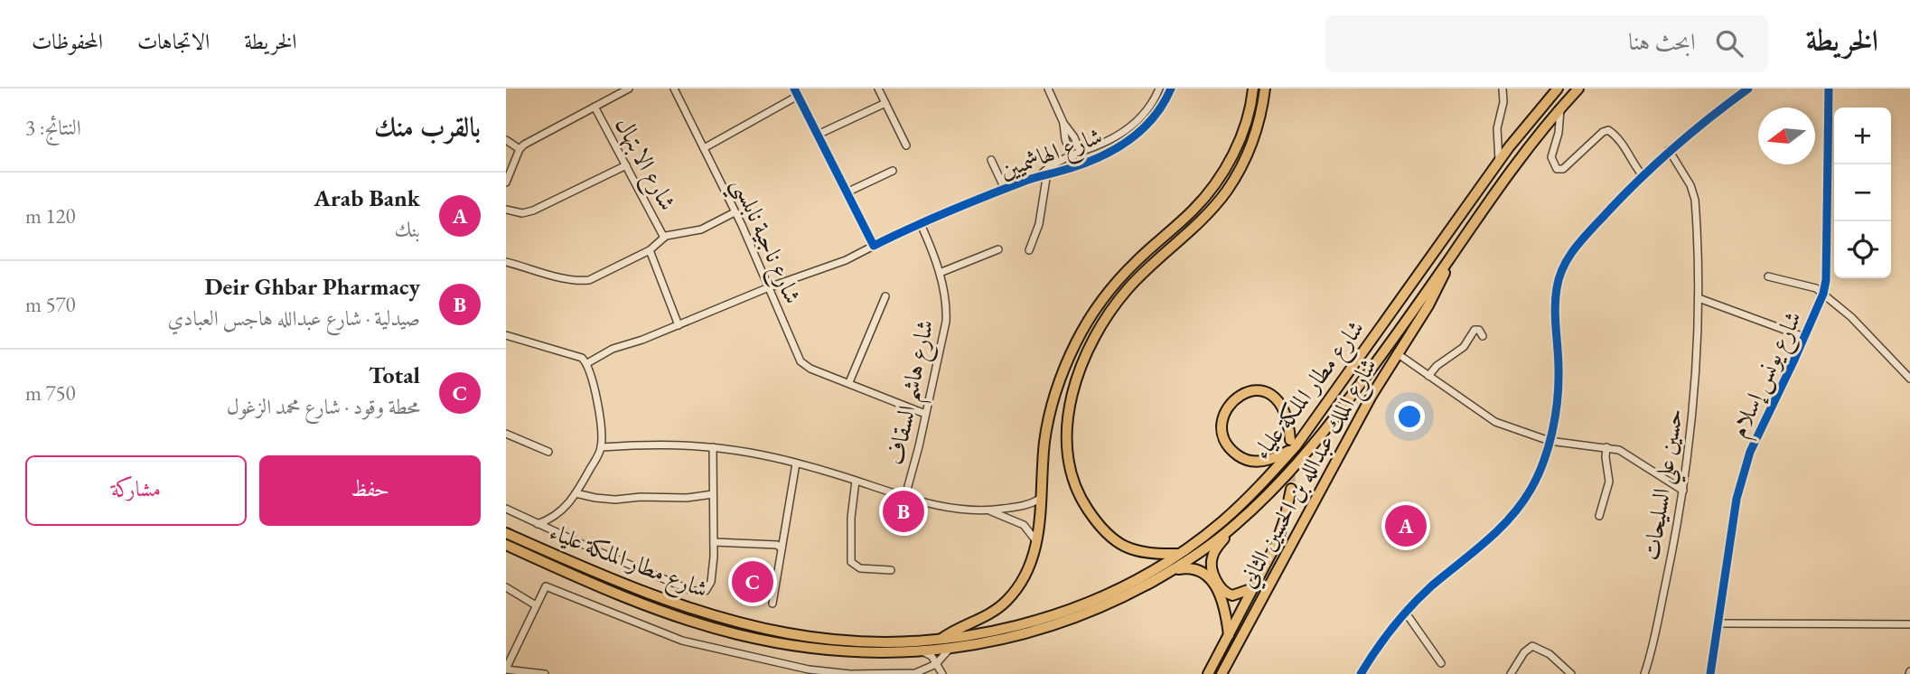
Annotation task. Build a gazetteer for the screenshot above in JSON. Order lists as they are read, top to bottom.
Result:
{
  "streets": {
    "highway": ["شارع مطار الملكة علياء", "شارع الملك عبدالله بن الحسين الثاني"],
    "street": [
      "شارع الهاشميين",
      "شارع الابتهال",
      "شارع ناجية نابلسي",
      "شارع يونس إسلام",
      "شارع هاشم السقاف",
      "حسين علي السليحات"
    ]
  },
  "crossings": [
    ["شارع الهاشميين", "شارع هاشم السقاف"],
    ["شارع ناجية نابلسي", "شارع هاشم السقاف"],
    ["شارع مطار الملكة علياء", "شارع الملك عبدالله بن الحسين الثاني"]
  ],
  "north": "left",
  "page": {
    "header": "الخريطة",
    "search": "ابحث هنا",
    "nav": ["الخريطة", "الاتجاهات", "المحفوظات"],
    "heading": ["بالقرب منك", "النتائج: 3"],
    "map_buttons": ["+", "−"],
    "list": [
      {
        "mark": "A",
        "name": "Arab Bank",
        "note": "بنك",
        "value": "120 m"
      },
      {
        "mark": "B",
        "name": "Deir Ghbar Pharmacy",
        "note": "صيدلية · شارع عبدالله هاجس العبادي",
        "value": "570 m"
      },
      {
        "mark": "C",
        "name": "Total",
        "note": "محطة وقود · شارع محمد الزغول",
        "value": "750 m"
      }
    ],
    "buttons": ["حفظ", "مشاركة"],
    "pins": ["B", "A", "C"]
  }
}
